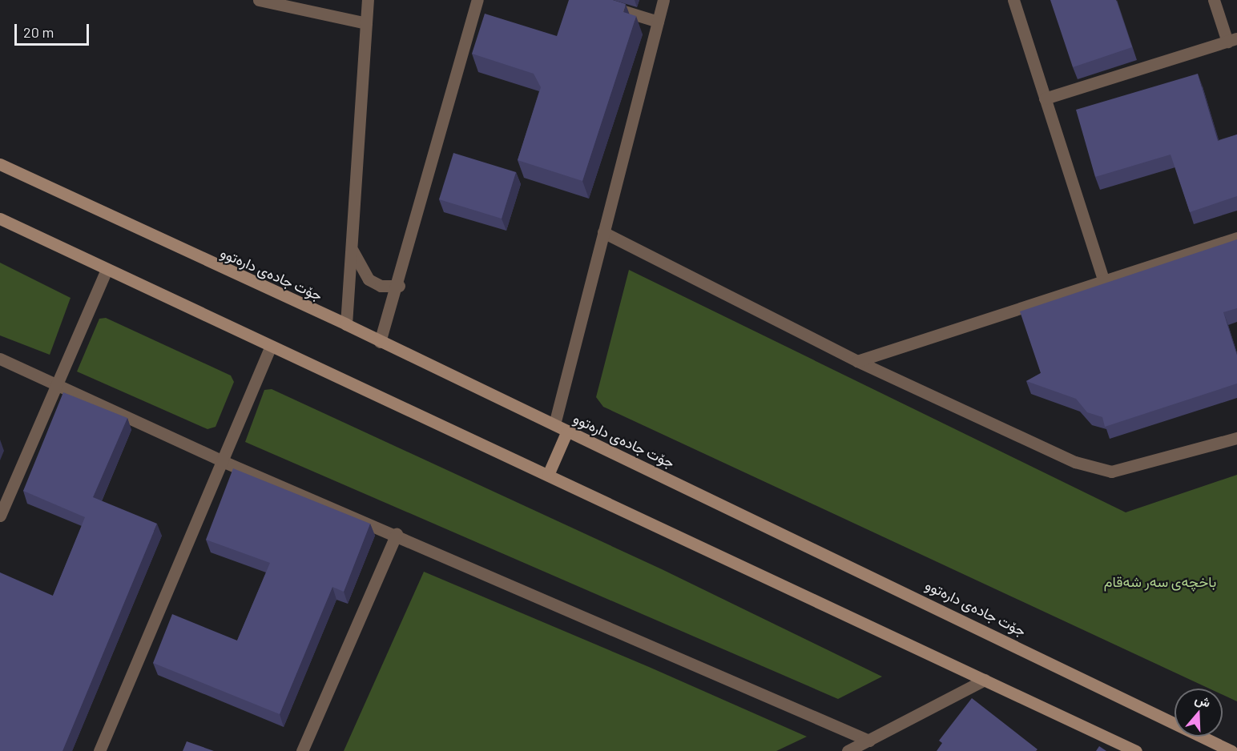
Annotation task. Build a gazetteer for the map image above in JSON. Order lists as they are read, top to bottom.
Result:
{
  "streets": {
    "main road": ["جۆت جادەی دارەتوو"]
  },
  "parks": ["باخچەی سەر شەقام"],
  "scale_bar": "20 m",
  "north": "top"
}
